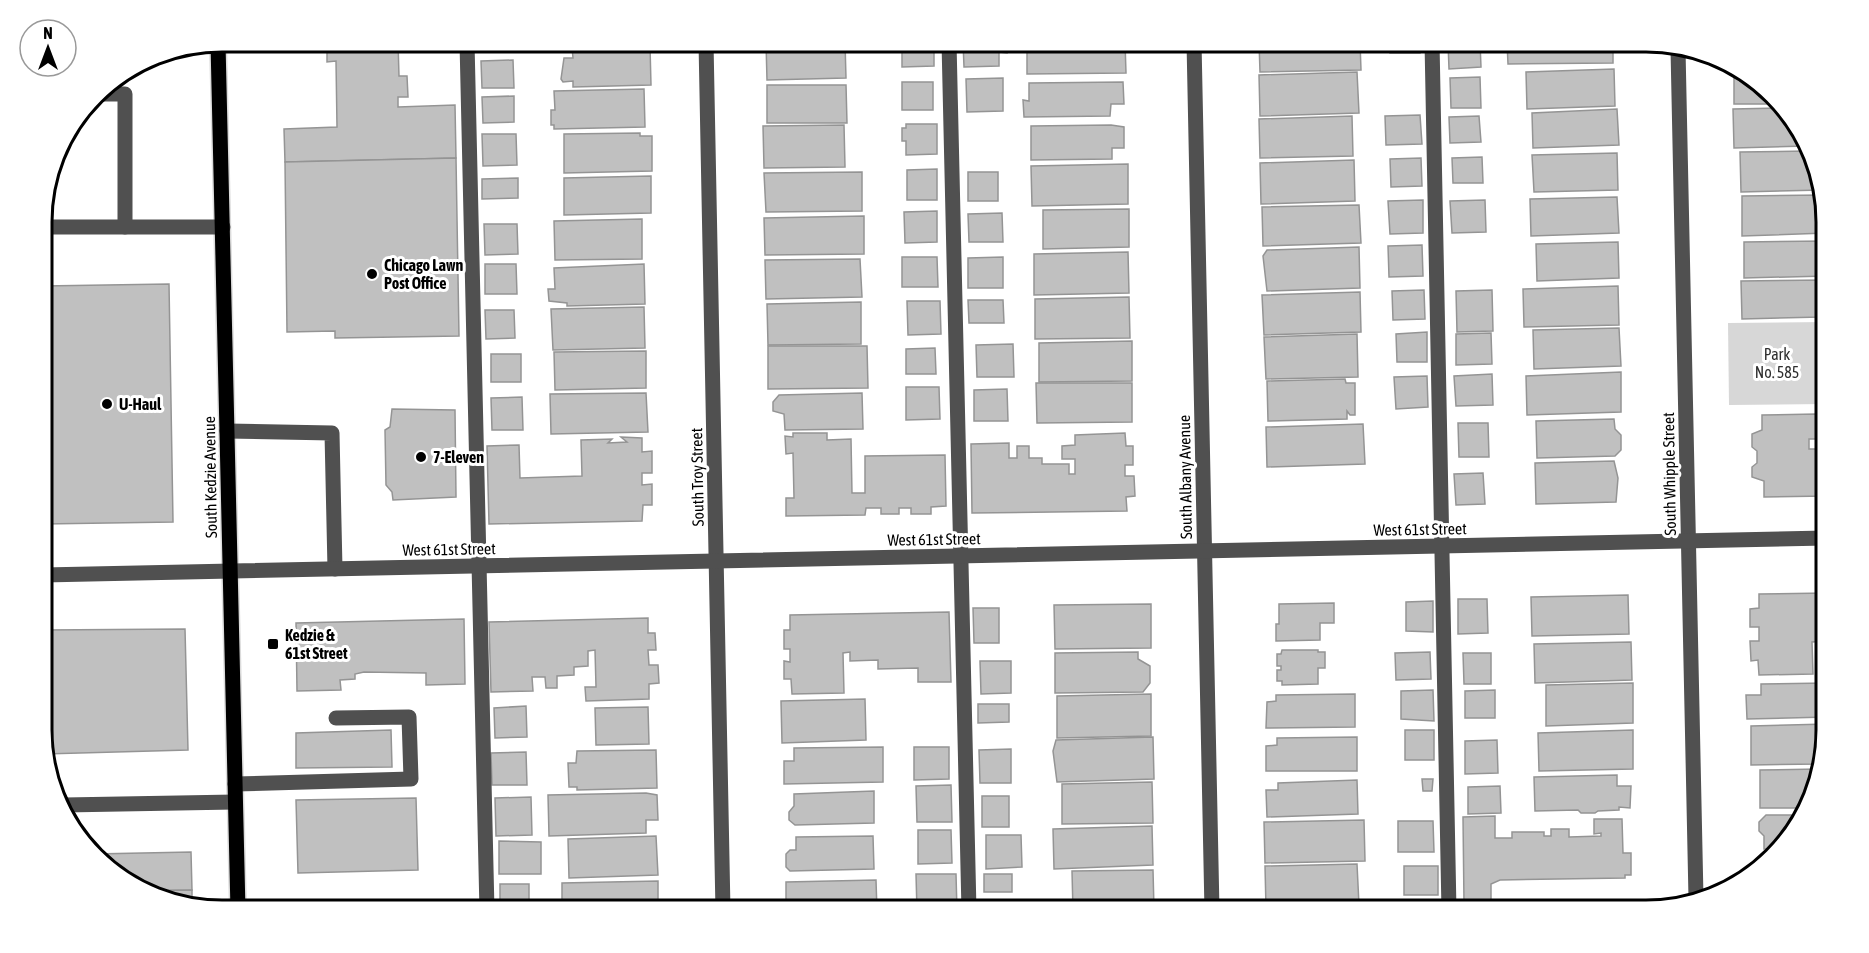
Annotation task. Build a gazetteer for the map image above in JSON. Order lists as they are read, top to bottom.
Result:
{
  "streets": {
    "main road": ["South Kedzie Avenue"],
    "street": [
      "South Whipple Street",
      "South Troy Street",
      "South Albany Avenue",
      "West 61st Street"
    ]
  },
  "crossings": [
    ["South Whipple Street", "West 61st Street"],
    ["South Kedzie Avenue", "West 61st Street"],
    ["South Troy Street", "West 61st Street"],
    ["South Albany Avenue", "West 61st Street"]
  ],
  "parks": ["Park No. 585"],
  "places": {
    "other": ["Chicago Lawn Post Office", "U-Haul", "7-Eleven"],
    "transit": ["Kedzie & 61st Street"]
  },
  "north": "top"
}
